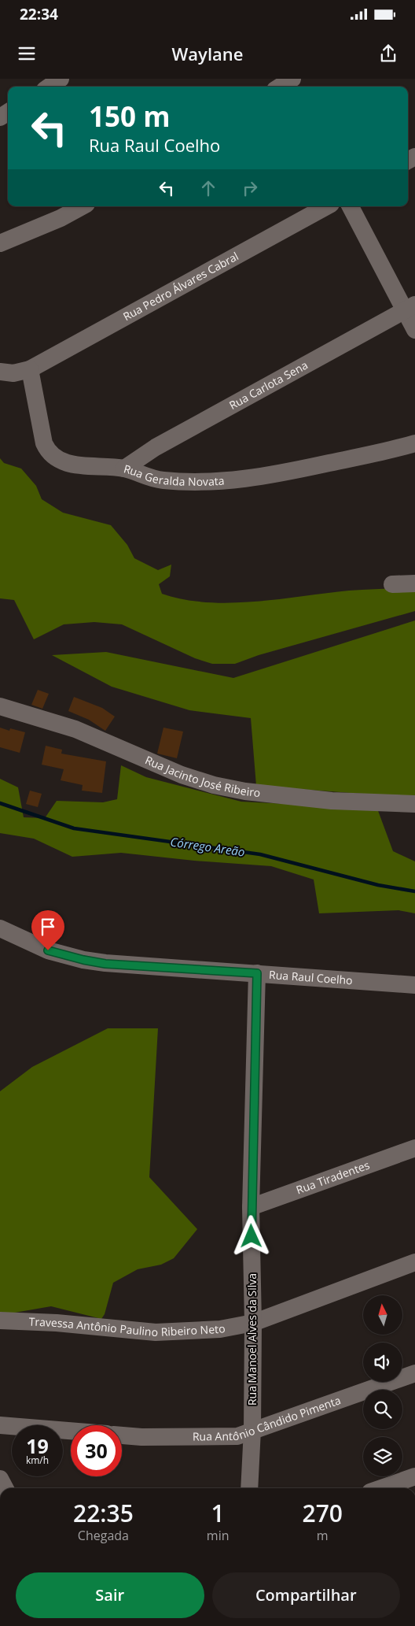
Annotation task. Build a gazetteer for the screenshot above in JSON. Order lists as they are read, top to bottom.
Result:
{
  "streets": {
    "street": [
      "Rua Pedro Álvares Cabral",
      "Rua Carlota Sena",
      "Rua Geralda Novata",
      "Rua Jacinto José Ribeiro",
      "Rua Raul Coelho",
      "Rua Tiradentes",
      "Travessa Antônio Paulino Ribeiro Neto",
      "Rua Manoel Alves da Silva",
      "Rua Antônio Cândido Pimenta"
    ]
  },
  "crossings": [
    ["Rua Pedro Álvares Cabral", "Rua Geralda Novata"],
    ["Rua Carlota Sena", "Rua Geralda Novata"],
    ["Rua Raul Coelho", "Rua Manoel Alves da Silva"],
    ["Rua Tiradentes", "Rua Manoel Alves da Silva"],
    ["Travessa Antônio Paulino Ribeiro Neto", "Rua Manoel Alves da Silva"],
    ["Rua Manoel Alves da Silva", "Rua Antônio Cândido Pimenta"]
  ],
  "water": ["Córrego Areão"],
  "north": "top",
  "page": {
    "status": "22:34",
    "header": "Waylane",
    "turn": ["150 m", "Rua Raul Coelho"],
    "speed": "19 km/h",
    "limit": "30",
    "eta": [
      "22:35",
      "Chegada",
      "1",
      "min",
      "270",
      "m"
    ],
    "buttons": ["Sair", "Compartilhar"]
  }
}
